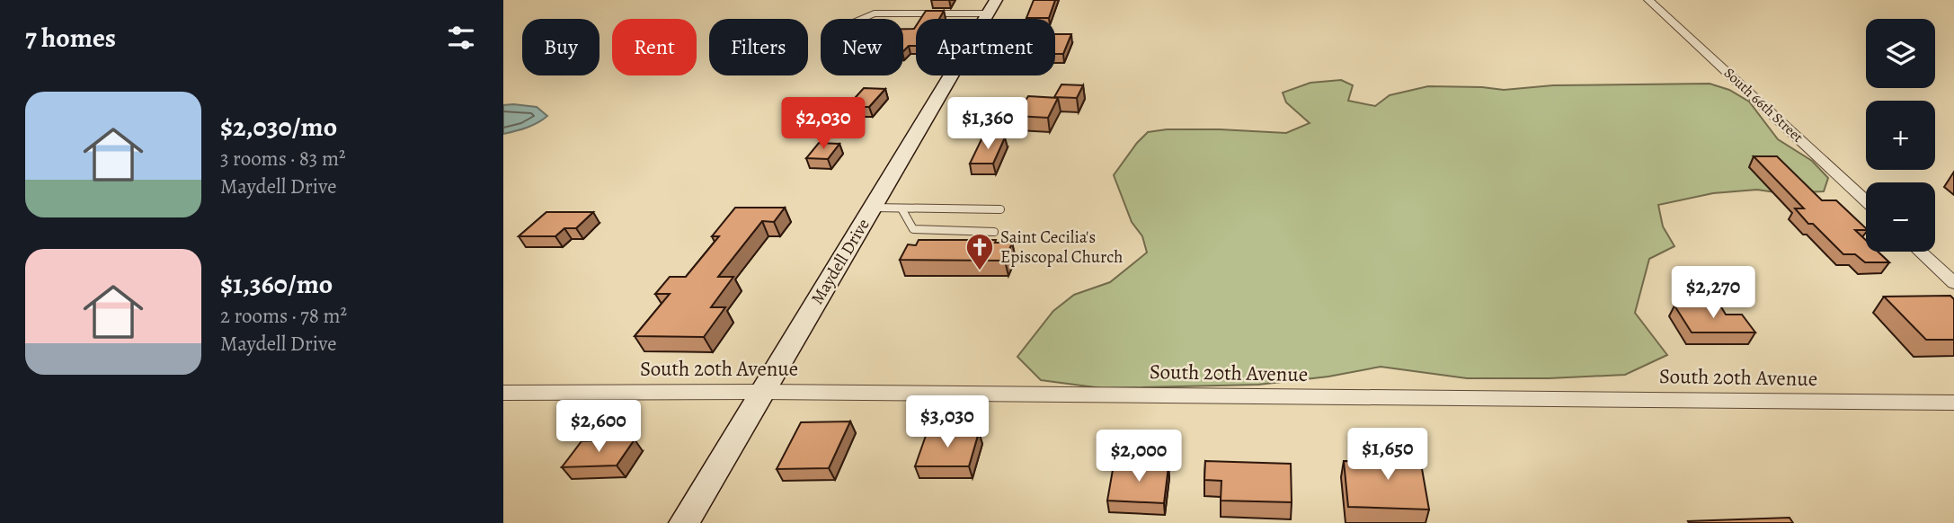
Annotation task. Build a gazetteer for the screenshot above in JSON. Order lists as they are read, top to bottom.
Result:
{
  "streets": {
    "street": ["South 66th Street", "Maydell Drive", "South 20th Avenue"]
  },
  "crossings": [
    ["Maydell Drive", "South 20th Avenue"]
  ],
  "places": {
    "church": ["Saint Cecilia's Episcopal Church"]
  },
  "page": {
    "heading": "7 homes",
    "map_buttons": ["+", "−"],
    "chip": [
      "Buy",
      "Rent",
      "Filters",
      "New",
      "Apartment"
    ],
    "list": [
      {
        "name": "$2,030/mo",
        "note": "3 rooms · 83 m² · Maydell Drive"
      },
      {
        "name": "$1,360/mo",
        "note": "2 rooms · 78 m² · Maydell Drive"
      }
    ],
    "price": [
      "$2,030",
      "$1,360",
      "$2,270",
      "$3,030",
      "$2,600",
      "$1,650",
      "$2,000"
    ]
  }
}
